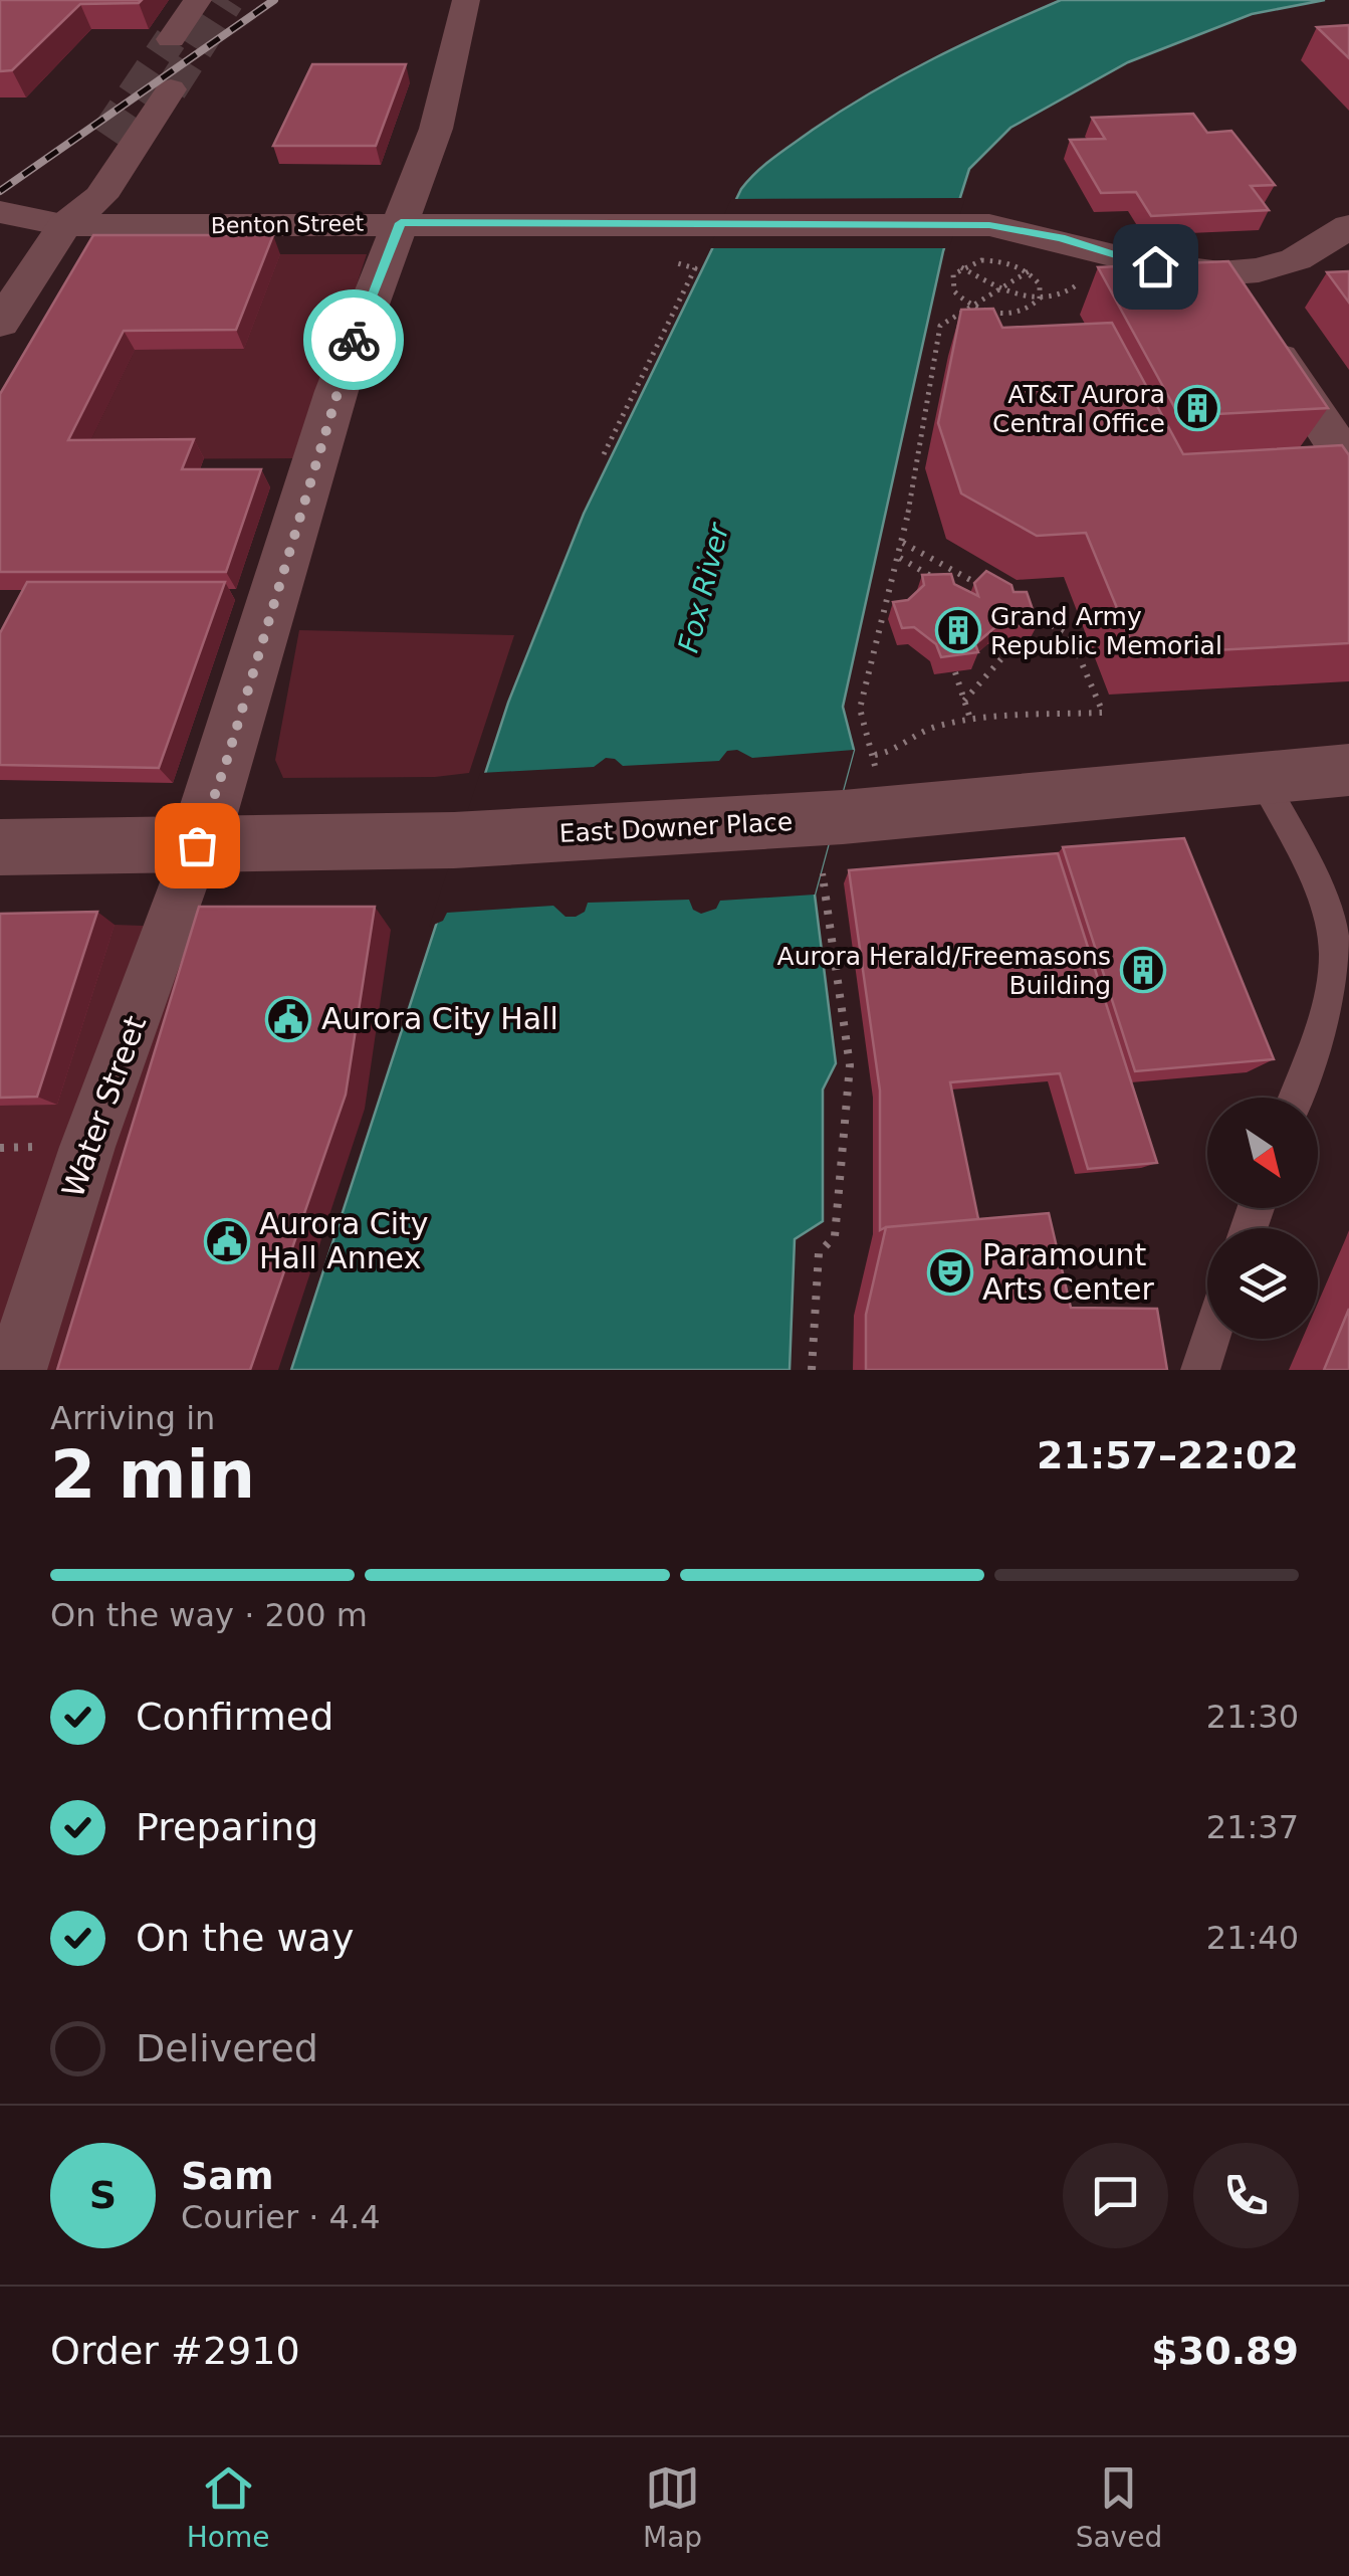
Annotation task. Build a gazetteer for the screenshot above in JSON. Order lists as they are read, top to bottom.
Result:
{
  "streets": {
    "street": ["Benton Street", "East Downer Place", "Water Street"]
  },
  "crossings": [
    ["East Downer Place", "Water Street"]
  ],
  "water": ["Fox River"],
  "places": {
    "building": ["AT&T Aurora Central Office", "Grand Army Republic Memorial", "Aurora Herald/Freemasons Building"],
    "public building": ["Aurora City Hall", "Aurora City Hall Annex"],
    "theatre": ["Paramount Arts Center"]
  },
  "north": "bottom right",
  "page": {
    "heading": ["2 min", "Arriving in", "21:57–22:02"],
    "panel": [
      "Sam",
      "Courier · 4.4",
      "Order #2910",
      "$30.89"
    ],
    "bar": "On the way · 200 m",
    "list": [
      ["Confirmed", "21:30"],
      ["Preparing", "21:37"],
      ["On the way", "21:40"],
      "Delivered"
    ],
    "round": "S",
    "tabs": ["Home", "Map", "Saved"]
  }
}
